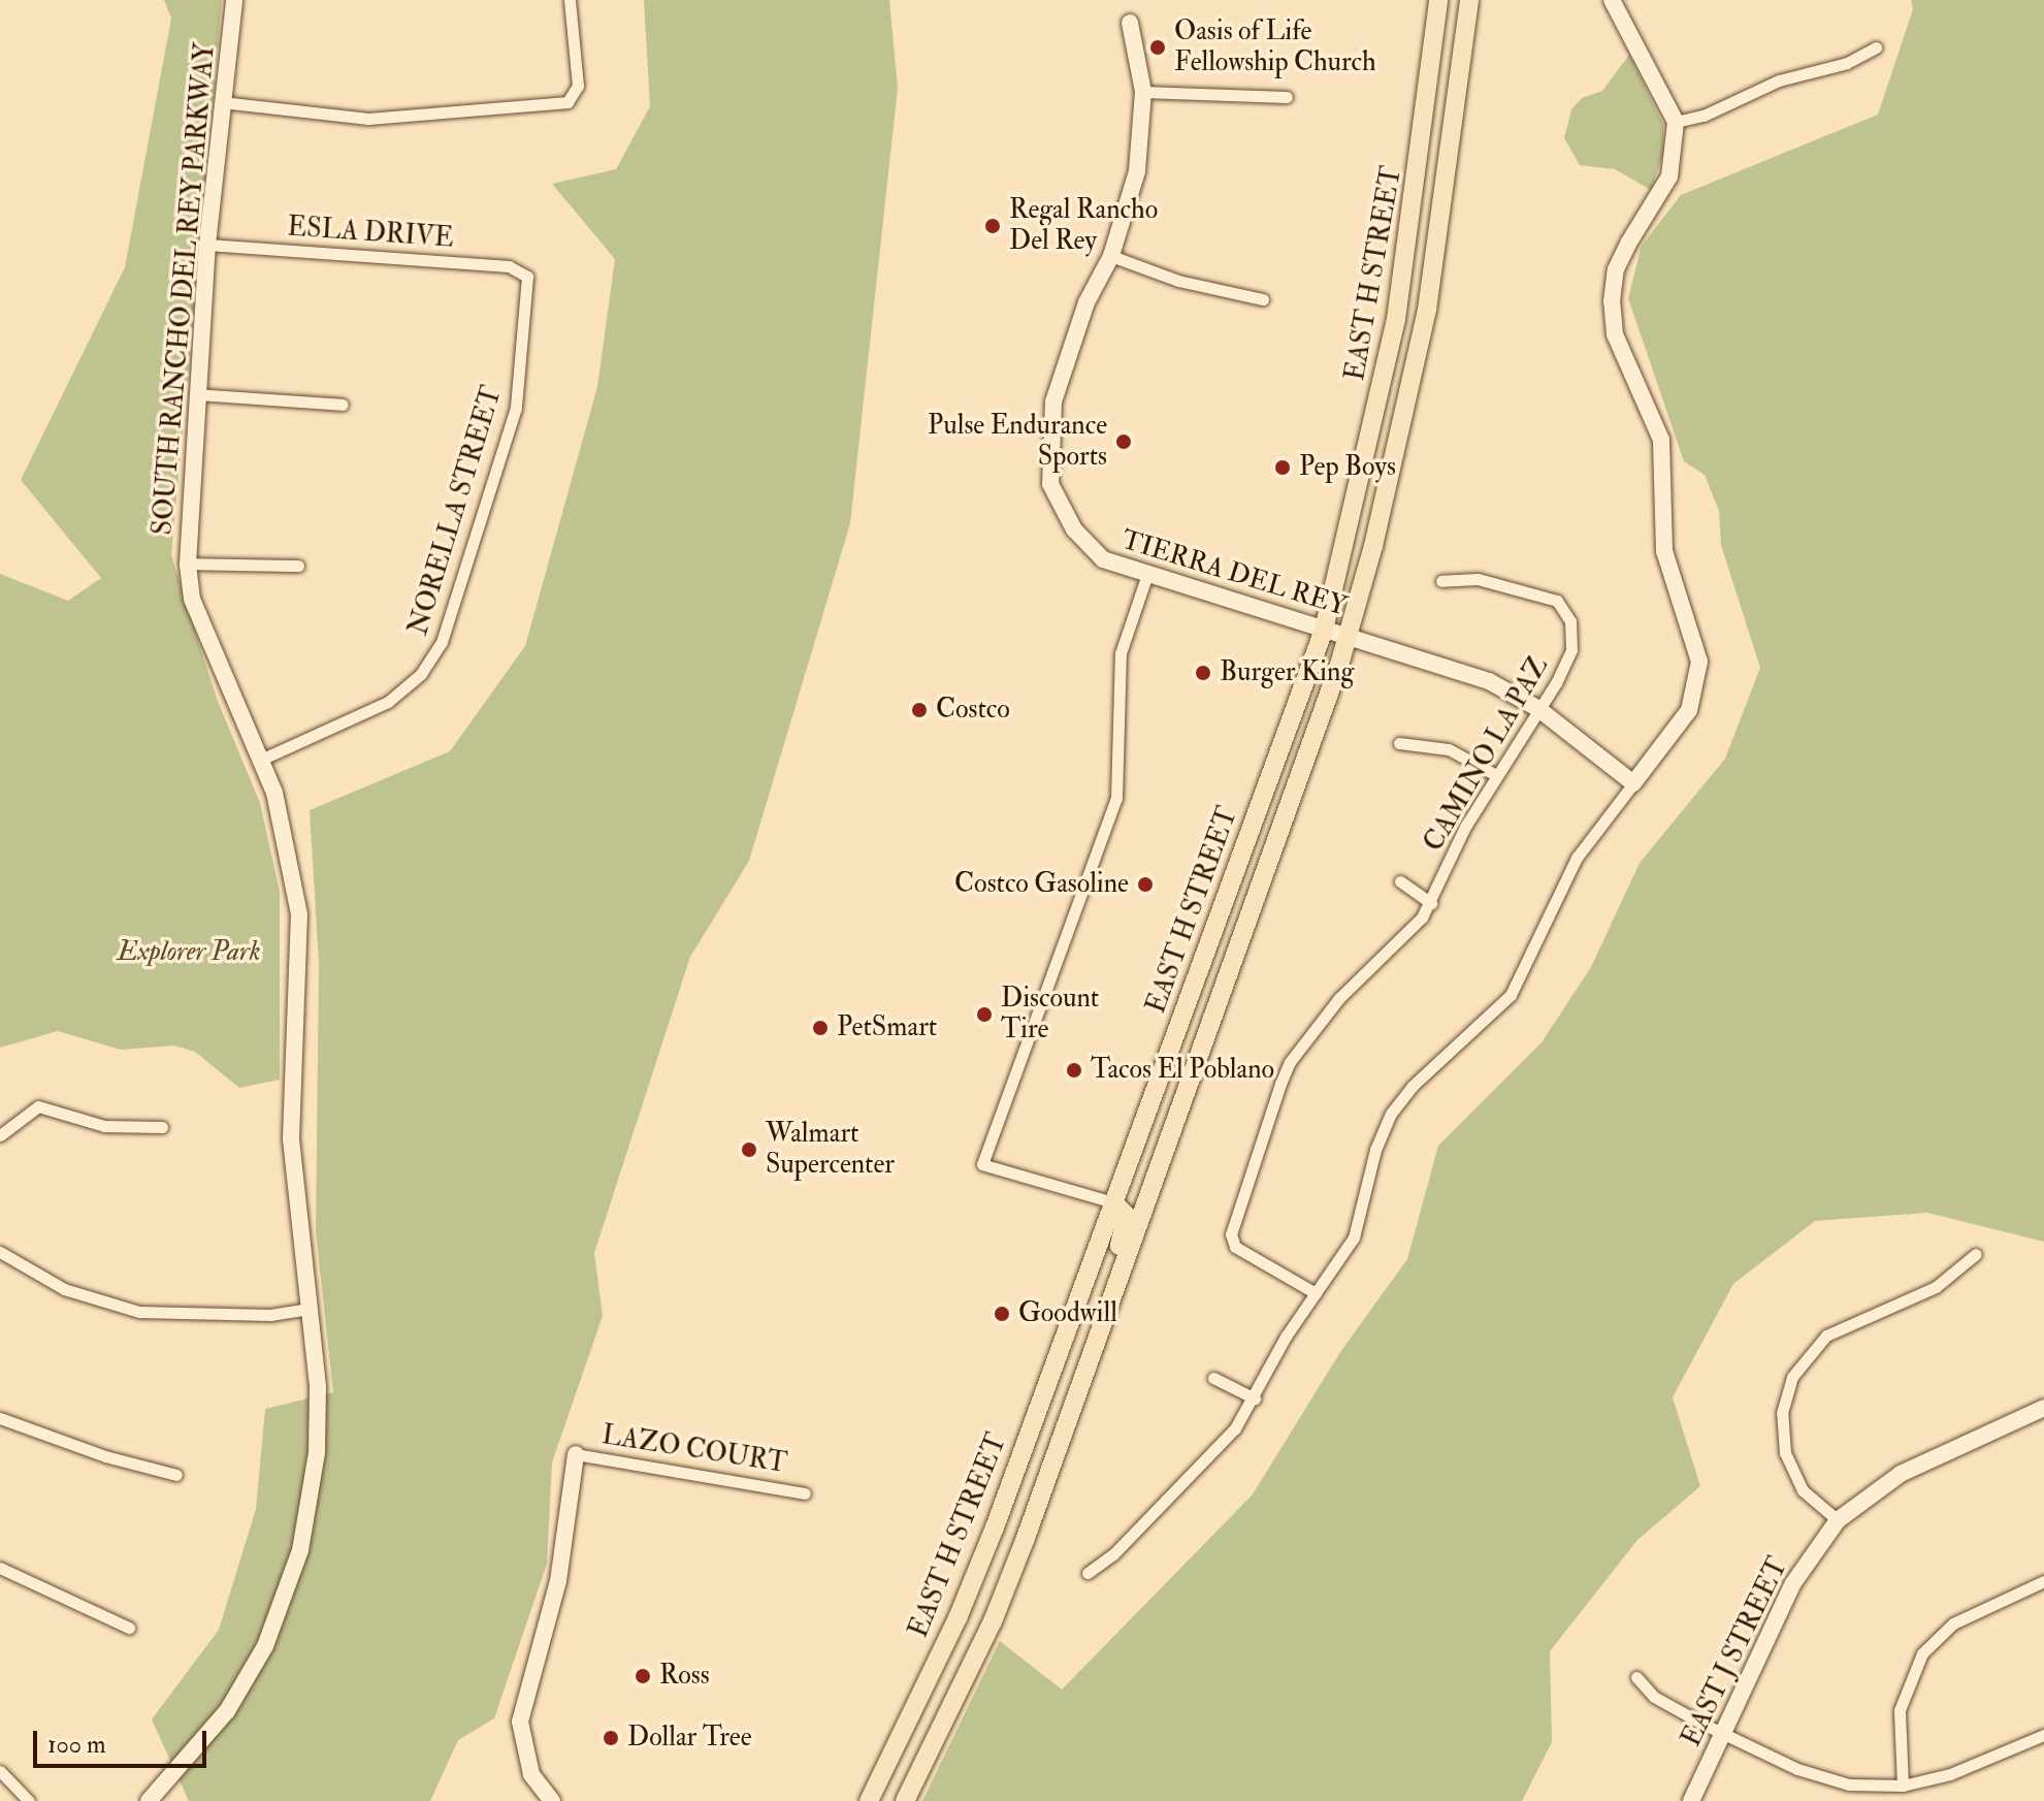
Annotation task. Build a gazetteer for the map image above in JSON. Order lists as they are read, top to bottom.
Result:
{
  "streets": {
    "main road": ["EAST H STREET"],
    "street": [
      "ESLA DRIVE",
      "SOUTH RANCHO DEL REY PARKWAY",
      "NORELLA STREET",
      "TIERRA DEL REY",
      "CAMINO LA PAZ",
      "LAZO COURT",
      "EAST J STREET"
    ]
  },
  "crossings": [
    ["ESLA DRIVE", "SOUTH RANCHO DEL REY PARKWAY"],
    ["ESLA DRIVE", "NORELLA STREET"],
    ["EAST H STREET", "TIERRA DEL REY"],
    ["SOUTH RANCHO DEL REY PARKWAY", "NORELLA STREET"],
    ["TIERRA DEL REY", "CAMINO LA PAZ"]
  ],
  "parks": ["Explorer Park"],
  "places": [
    "Oasis of Life Fellowship Church",
    "Regal Rancho Del Rey",
    "Pulse Endurance Sports",
    "Pep Boys",
    "Burger King",
    "Costco",
    "Costco Gasoline",
    "Discount Tire",
    "PetSmart",
    "Tacos El Poblano",
    "Walmart Supercenter",
    "Goodwill",
    "Ross",
    "Dollar Tree"
  ],
  "scale_bar": "100 m"
}
